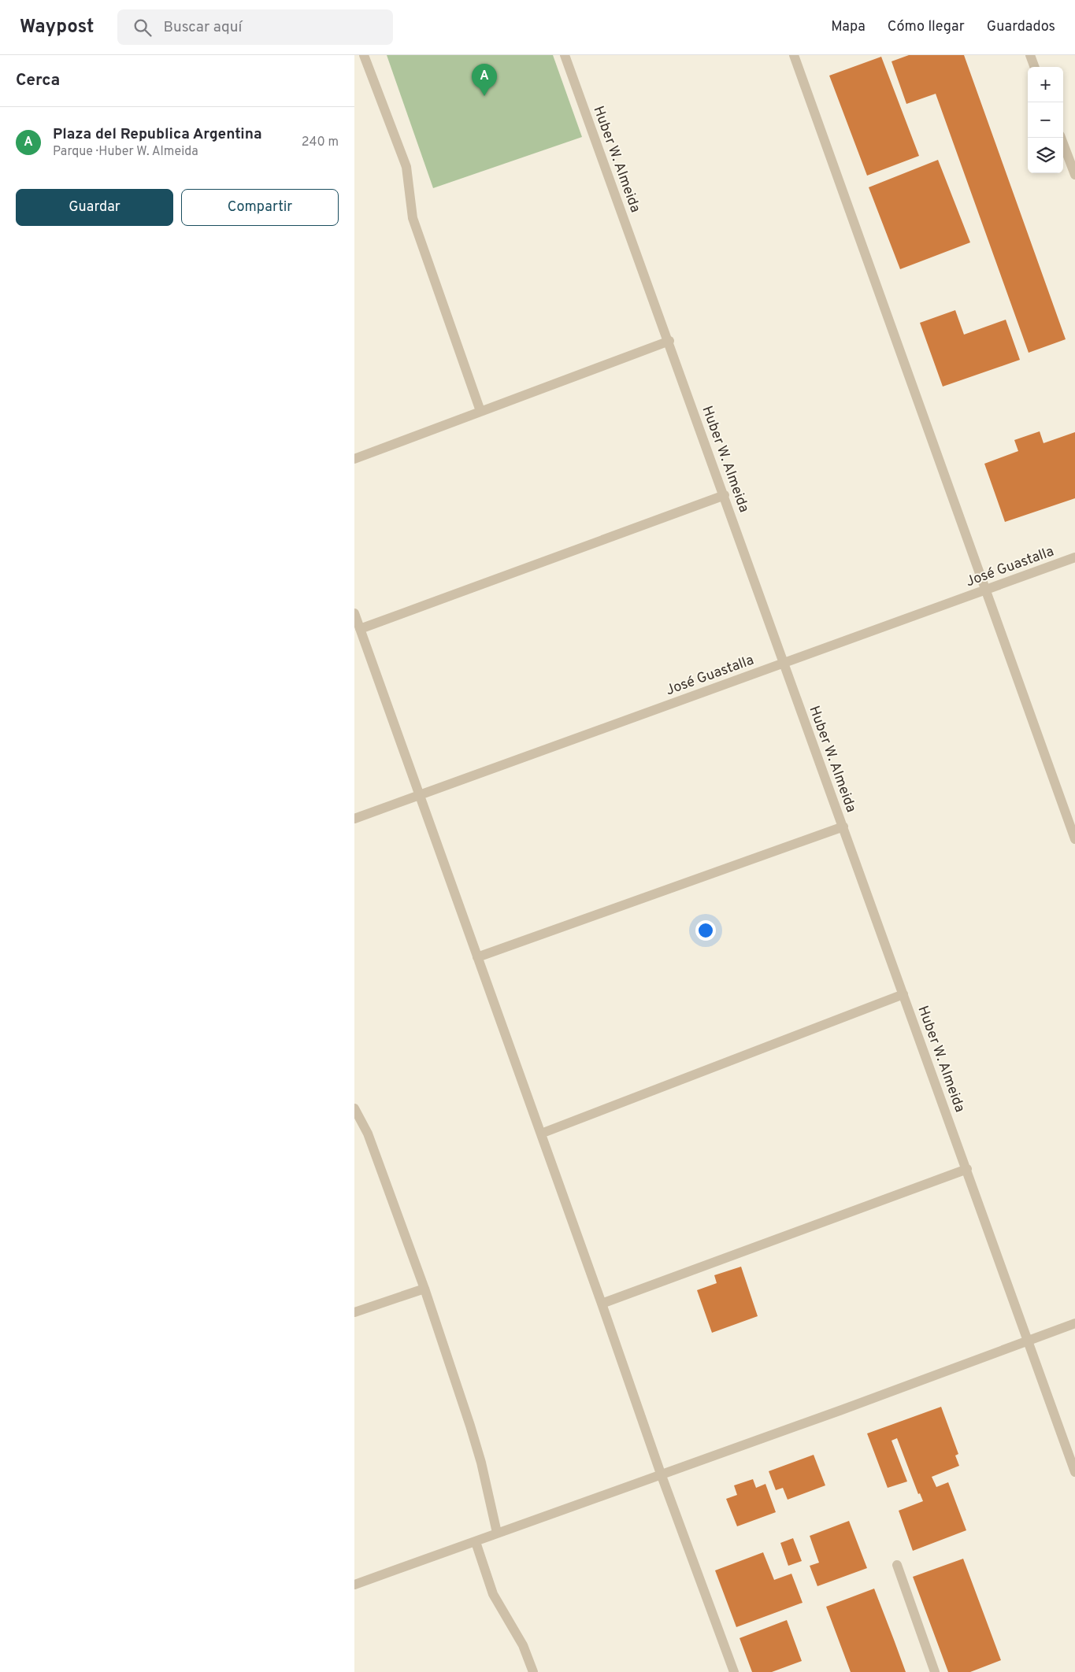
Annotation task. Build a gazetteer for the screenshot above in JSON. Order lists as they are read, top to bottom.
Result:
{
  "streets": {
    "street": ["Huber W. Almeida", "José Guastalla"]
  },
  "crossings": [
    ["Huber W. Almeida", "José Guastalla"]
  ],
  "page": {
    "header": "Waypost",
    "search": "Buscar aquí",
    "nav": ["Mapa", "Cómo llegar", "Guardados"],
    "heading": "Cerca",
    "pins": "A",
    "map_buttons": ["+", "−"],
    "list": [
      {
        "mark": "A",
        "name": "Plaza del Republica Argentina",
        "note": "Parque · Huber W. Almeida",
        "value": "240 m"
      }
    ],
    "buttons": ["Guardar", "Compartir"]
  }
}
